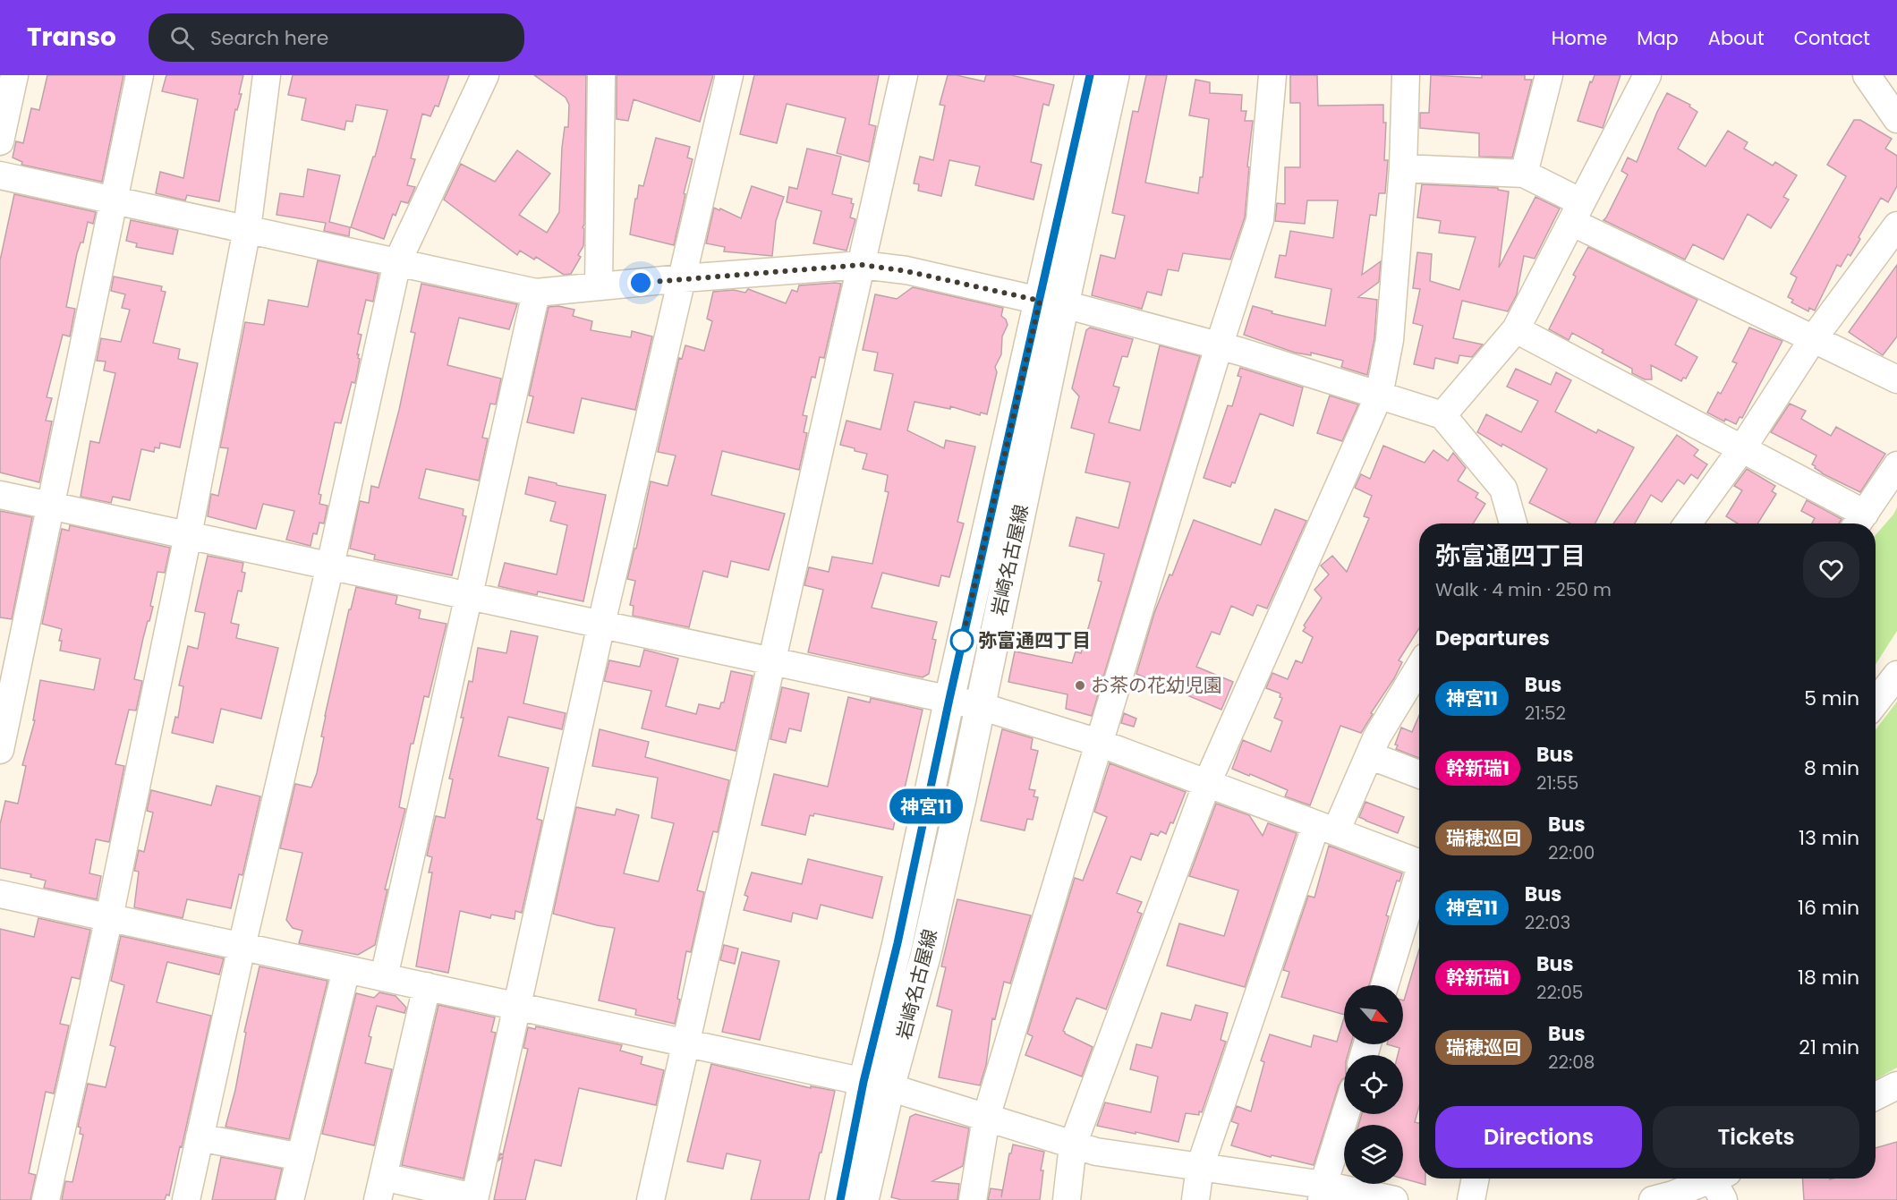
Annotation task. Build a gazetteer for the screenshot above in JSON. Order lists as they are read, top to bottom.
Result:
{
  "streets": {
    "main road": ["岩崎名古屋線"]
  },
  "places": ["弥富通四丁目", "お茶の花幼児園"],
  "lines": ["bus line 神宮11"],
  "north": "bottom right",
  "page": {
    "header": "Transo",
    "search": "Search here",
    "nav": [
      "Home",
      "Map",
      "About",
      "Contact"
    ],
    "on_map": "神宮11",
    "heading": [
      ["弥富通四丁目", "Walk · 4 min · 250 m"],
      "Departures"
    ],
    "list": [
      {
        "mark": "神宮11",
        "name": "Bus",
        "note": "21:52",
        "value": "5 min"
      },
      {
        "mark": "幹新瑞1",
        "name": "Bus",
        "note": "21:55",
        "value": "8 min"
      },
      {
        "mark": "瑞穂巡回",
        "name": "Bus",
        "note": "22:00",
        "value": "13 min"
      },
      {
        "mark": "神宮11",
        "name": "Bus",
        "note": "22:03",
        "value": "16 min"
      },
      {
        "mark": "幹新瑞1",
        "name": "Bus",
        "note": "22:05",
        "value": "18 min"
      },
      {
        "mark": "瑞穂巡回",
        "name": "Bus",
        "note": "22:08",
        "value": "21 min"
      }
    ],
    "buttons": ["Directions", "Tickets"]
  }
}
